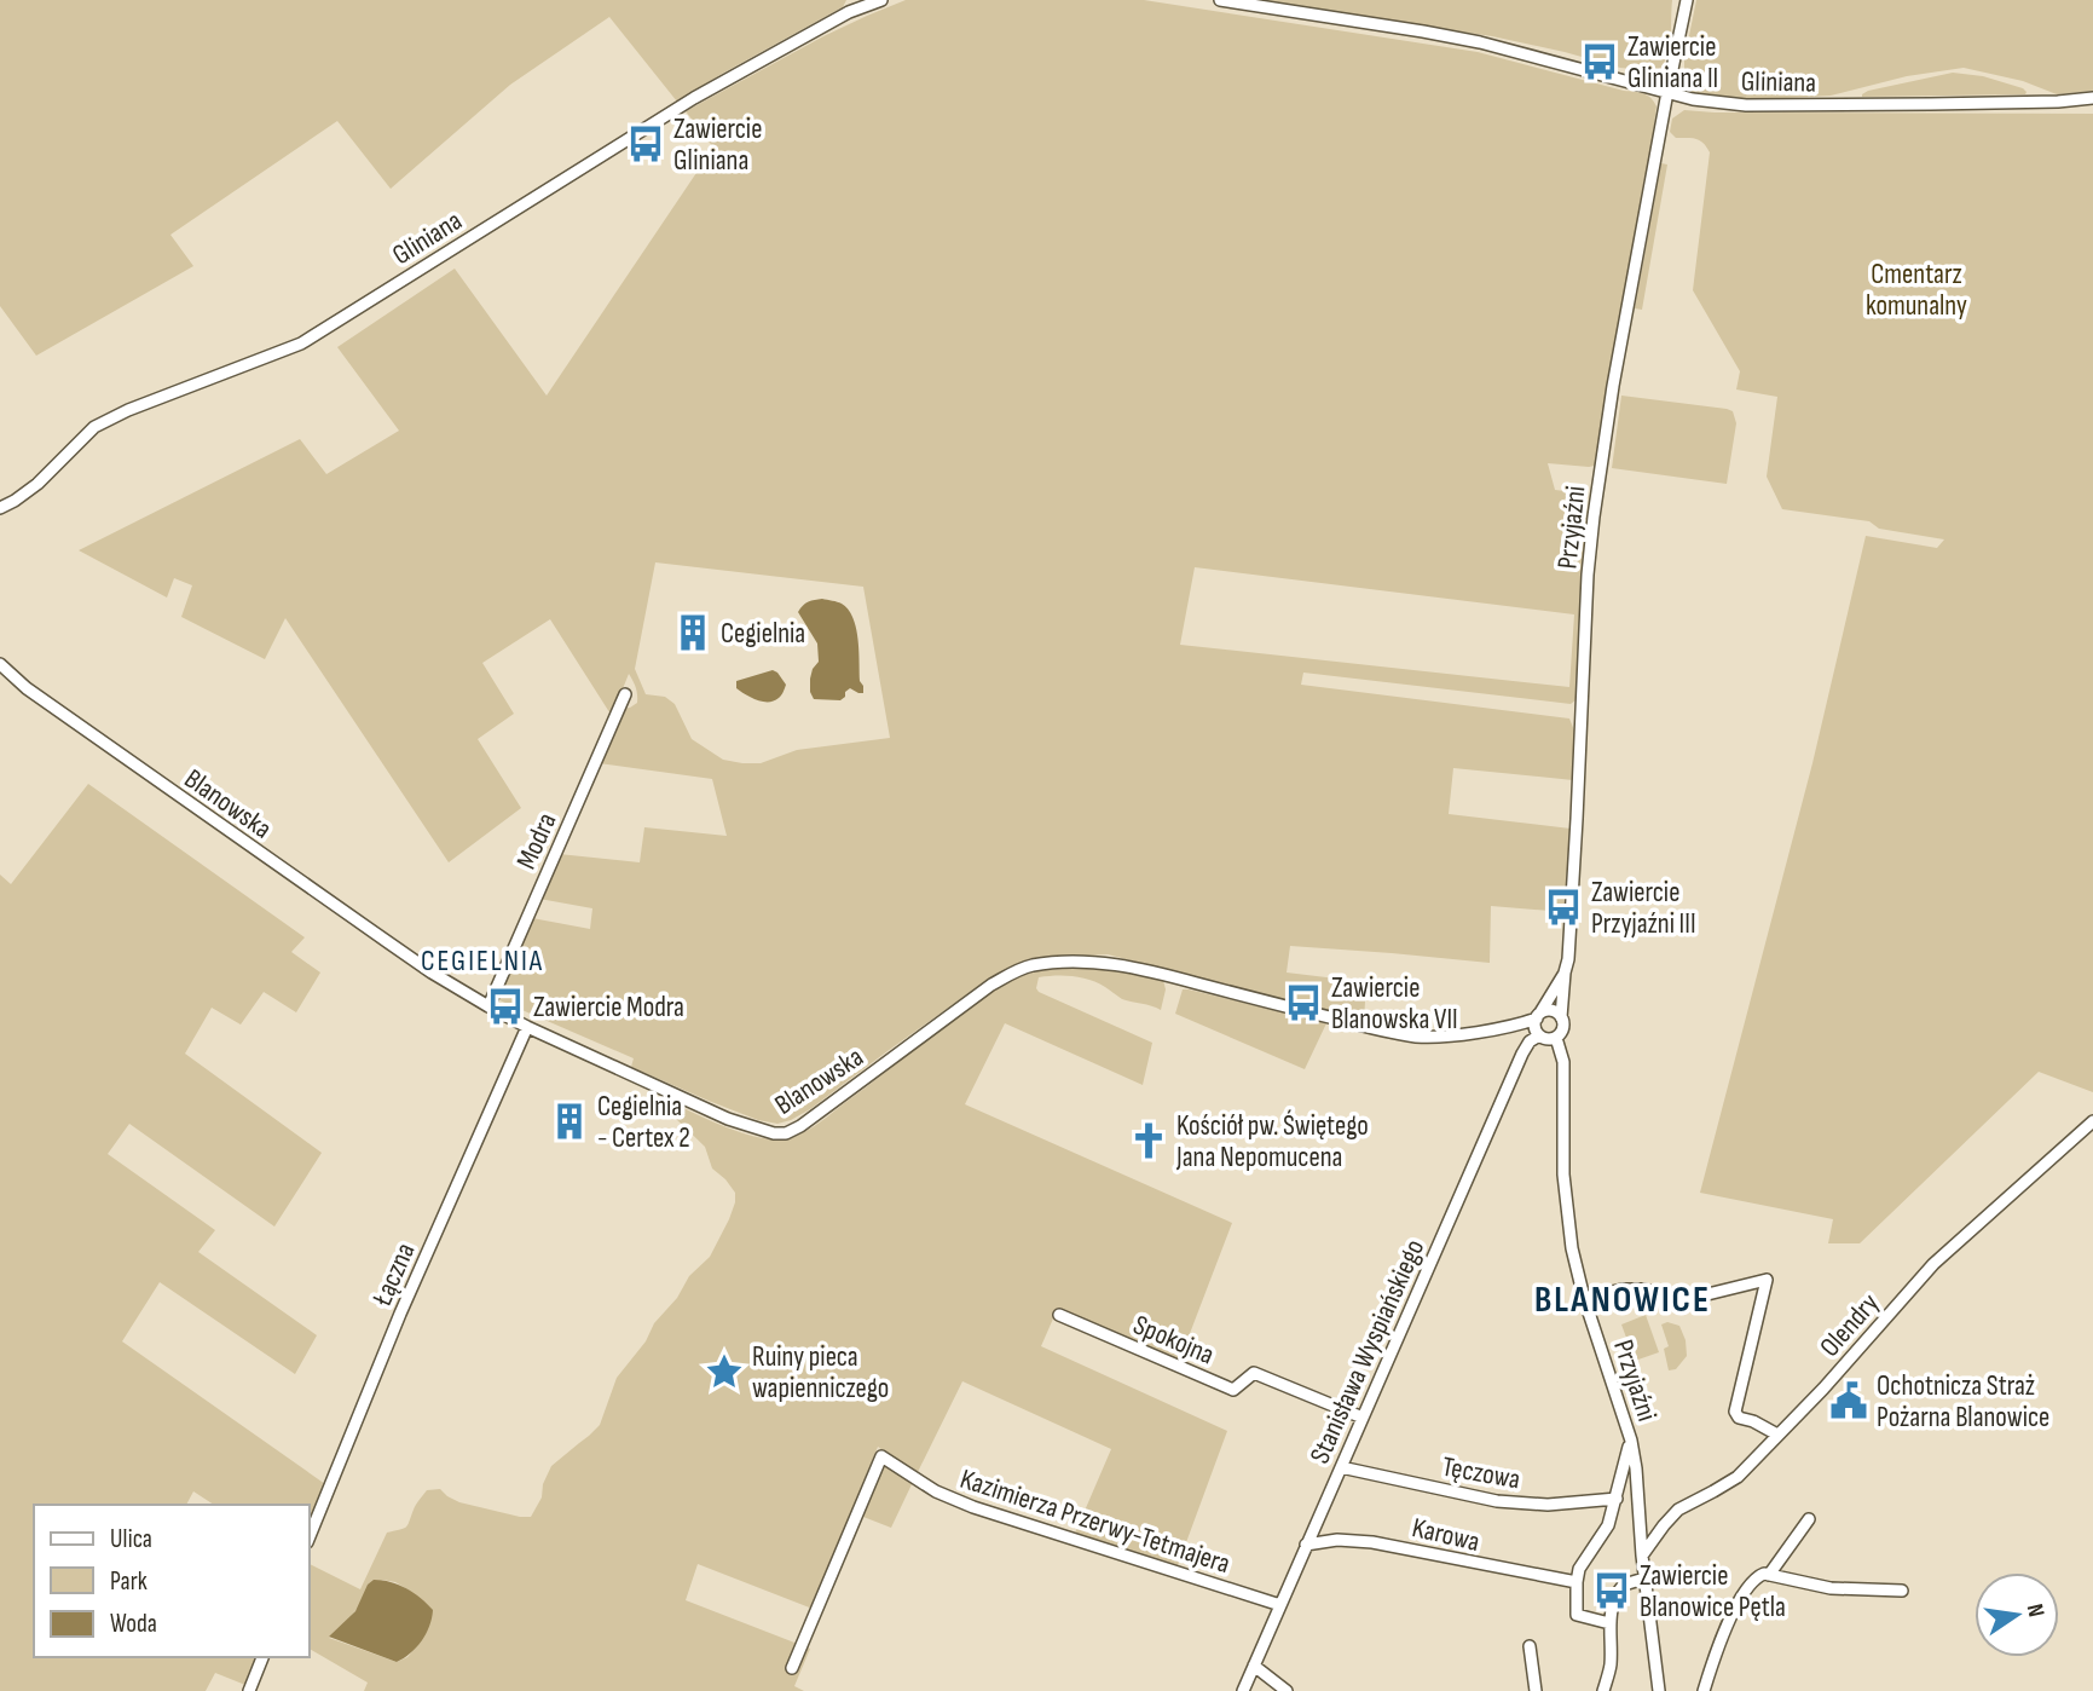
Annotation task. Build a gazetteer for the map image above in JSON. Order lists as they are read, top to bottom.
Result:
{
  "streets": {
    "street": [
      "Gliniana",
      "Przyjaźni",
      "Blanowska",
      "Modra",
      "Łączna",
      "Olendry",
      "Spokojna",
      "Stanisława Wyspiańskiego",
      "Tęczowa",
      "Kazimierza Przerwy-Tetmajera",
      "Karowa"
    ]
  },
  "crossings": [
    ["Gliniana", "Przyjaźni"],
    ["Przyjaźni", "Blanowska"],
    ["Przyjaźni", "Olendry"],
    ["Przyjaźni", "Stanisława Wyspiańskiego"],
    ["Blanowska", "Modra"],
    ["Blanowska", "Łączna"],
    ["Blanowska", "Stanisława Wyspiańskiego"],
    ["Spokojna", "Stanisława Wyspiańskiego"],
    ["Stanisława Wyspiańskiego", "Tęczowa"],
    ["Stanisława Wyspiańskiego", "Kazimierza Przerwy-Tetmajera"],
    ["Stanisława Wyspiańskiego", "Karowa"]
  ],
  "districts": ["CEGIELNIA", "BLANOWICE"],
  "parks": ["Cmentarz komunalny"],
  "places": {
    "bus stop": [
      "Zawiercie Gliniana II",
      "Zawiercie Gliniana",
      "Zawiercie Przyjaźni III",
      "Zawiercie Blanowska VII",
      "Zawiercie Modra",
      "Zawiercie Blanowice Pętla"
    ],
    "building": ["Cegielnia", "Cegielnia - Certex 2"],
    "church": ["Kościół pw. Świętego Jana Nepomucena"],
    "place": ["Ruiny pieca wapienniczego"],
    "public building": ["Ochotnicza Straż Pożarna Blanowice"]
  },
  "legend": ["Ulica", "Park", "Woda"],
  "north": "right"
}
